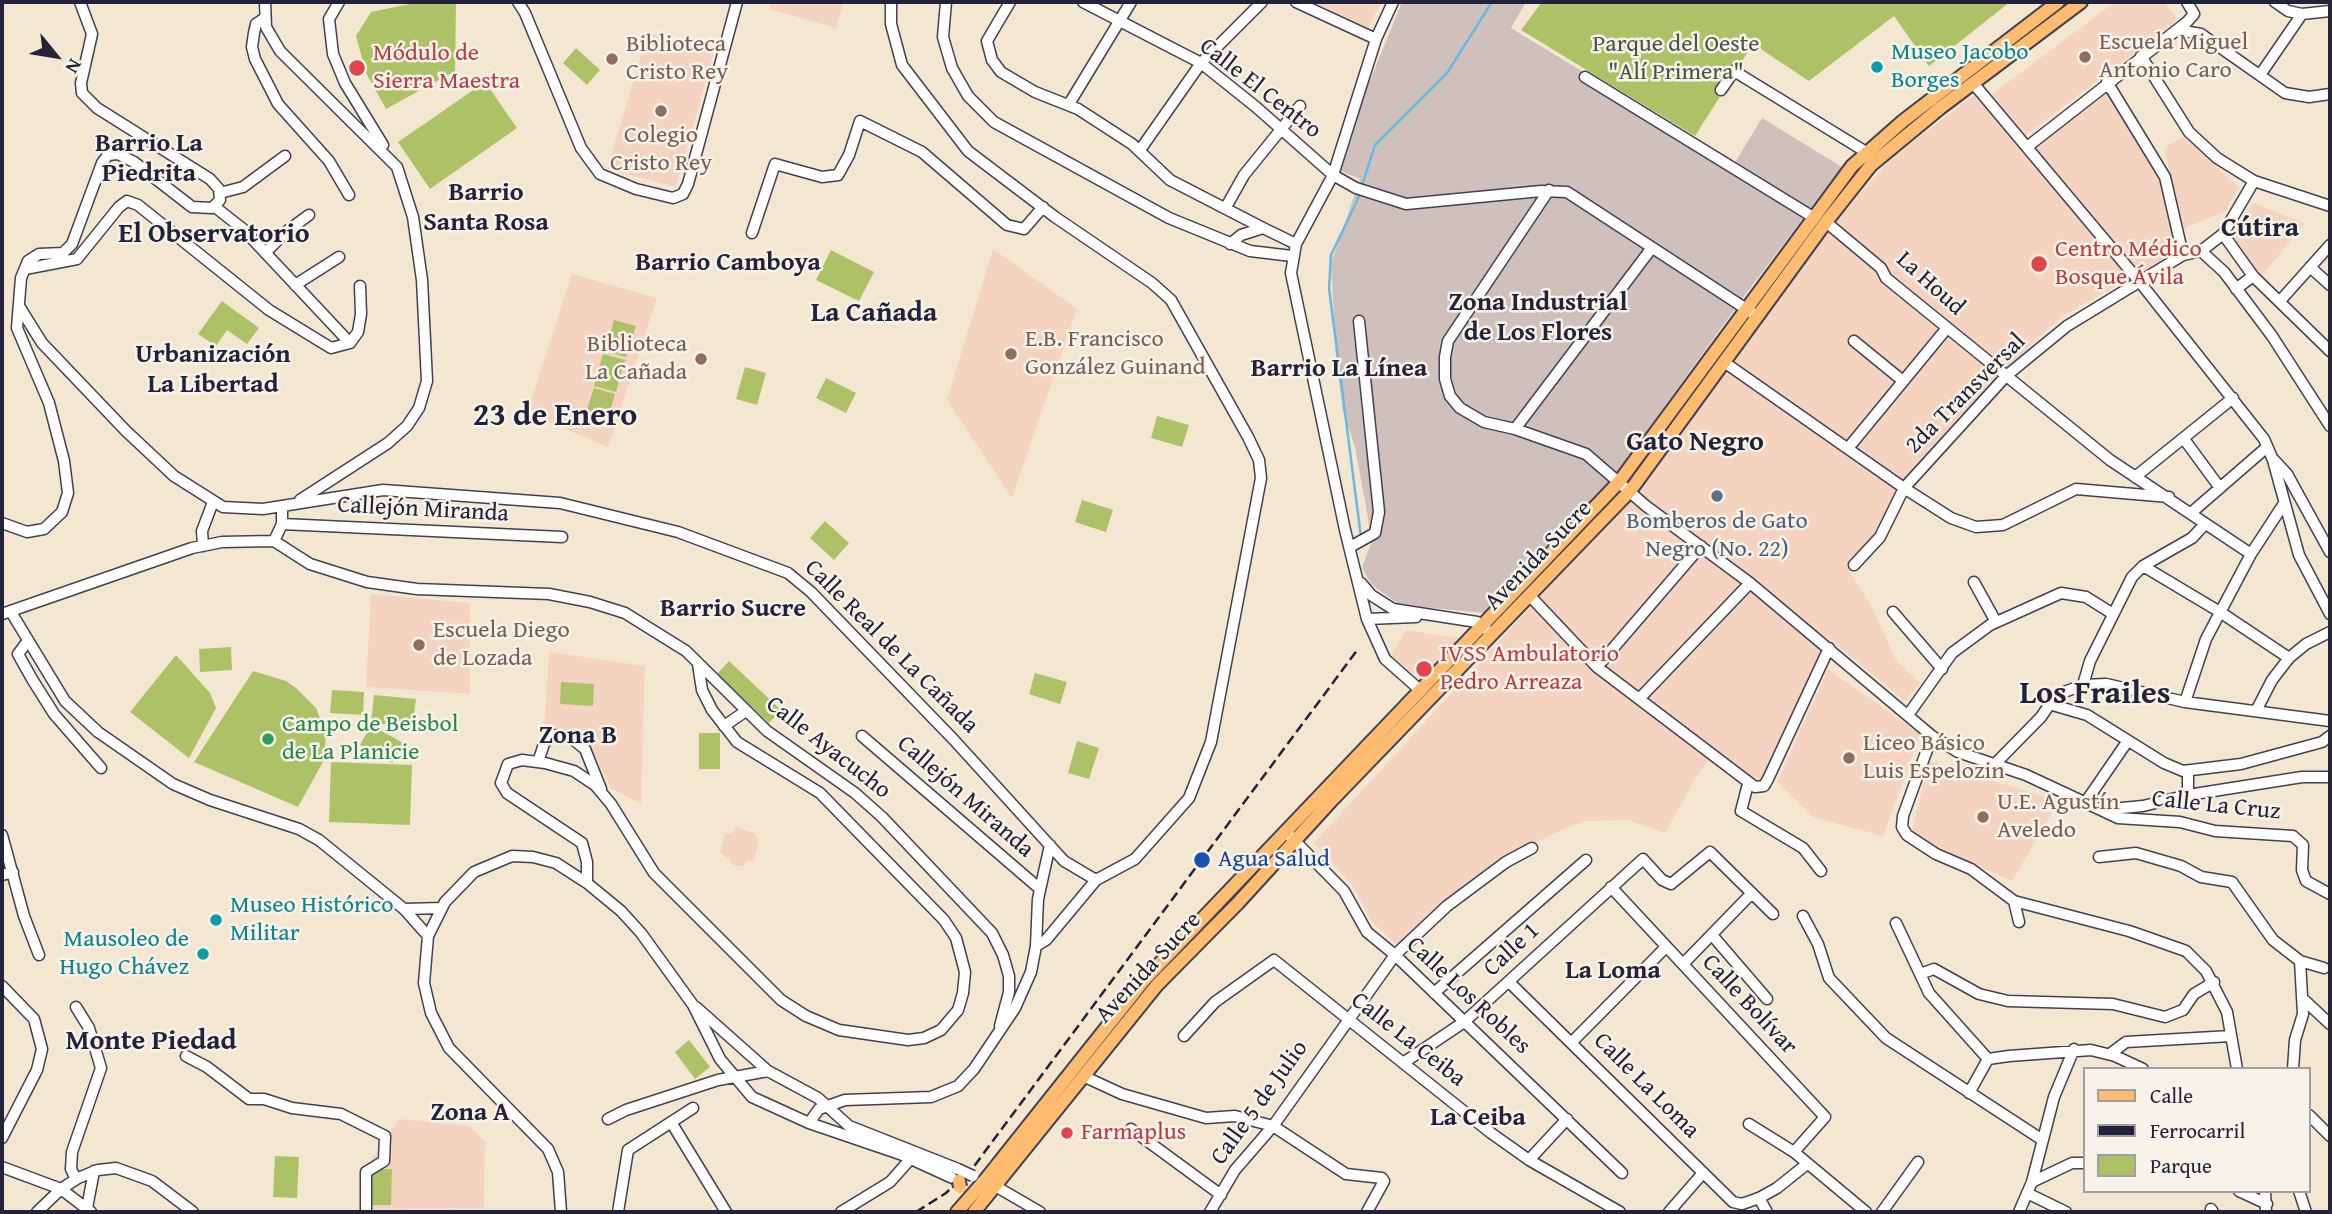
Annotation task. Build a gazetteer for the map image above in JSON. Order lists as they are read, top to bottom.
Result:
{
  "streets": {
    "main road": ["Avenida Sucre"],
    "street": [
      "Calle El Centro",
      "La Houd",
      "2da Transversal",
      "Callejón Miranda",
      "Calle Real de La Cañada",
      "Calle Ayacucho",
      "Calle La Cruz",
      "Calle 1",
      "Calle Los Robles",
      "Calle Bolívar",
      "Calle La Ceiba",
      "Calle La Loma",
      "Calle 5 de Julio"
    ]
  },
  "crossings": [
    ["La Houd", "2da Transversal"],
    ["La Houd", "Avenida Sucre"],
    ["Avenida Sucre", "Calle Los Robles"],
    ["Calle 1", "Calle Los Robles"],
    ["Calle 1", "Calle Bolívar"],
    ["Calle 1", "Calle La Ceiba"],
    ["Calle 1", "Calle La Loma"],
    ["Calle Los Robles", "Calle 5 de Julio"],
    ["Calle La Ceiba", "Calle 5 de Julio"]
  ],
  "districts": [
    "Barrio La Piedrita",
    "Barrio Santa Rosa",
    "Cútira",
    "El Observatorio",
    "Barrio Camboya",
    "Zona Industrial de Los Flores",
    "La Cañada",
    "Urbanización La Libertad",
    "Barrio La Línea",
    "23 de Enero",
    "Gato Negro",
    "Barrio Sucre",
    "Los Frailes",
    "Zona B",
    "La Loma",
    "Monte Piedad",
    "Zona A",
    "La Ceiba"
  ],
  "parks": ["Parque del Oeste \"Alí Primera\""],
  "places": [
    "Escuela Miguel Antonio Caro",
    "Biblioteca Cristo Rey",
    "Museo Jacobo Borges",
    "Módulo de Sierra Maestra",
    "Colegio Cristo Rey",
    "Centro Médico Bosque Ávila",
    "E.B. Francisco González Guinand",
    "Biblioteca La Cañada",
    "Bomberos de Gato Negro (No. 22)",
    "Escuela Diego de Lozada",
    "IVSS Ambulatorio Pedro Arreaza",
    "Campo de Beisbol de La Planicie",
    "Liceo Básico Luis Espelozin",
    "U.E. Agustín Aveledo",
    "Agua Salud",
    "Museo Histórico Militar",
    "Mausoleo de Hugo Chávez",
    "Farmaplus"
  ],
  "legend": ["Calle", "Ferrocarril", "Parque"],
  "north": "bottom right"
}
